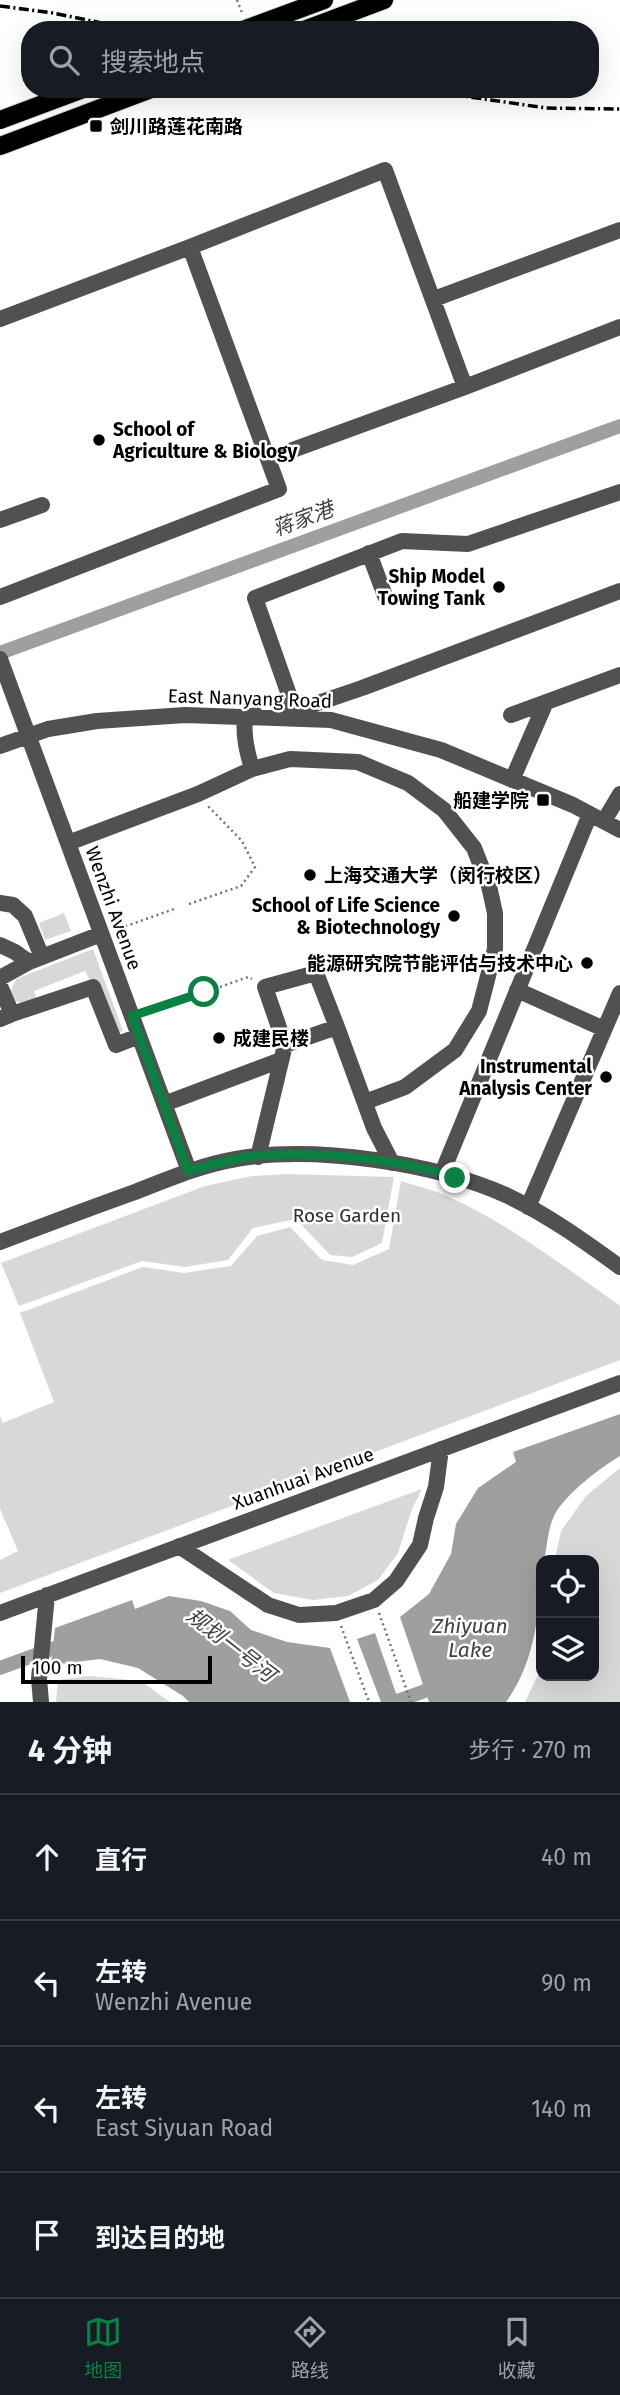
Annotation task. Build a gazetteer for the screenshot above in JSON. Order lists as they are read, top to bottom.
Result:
{
  "streets": {
    "lane": ["East Nanyang Road", "Wenzhi Avenue", "Xuanhuai Avenue"]
  },
  "crossings": [
    ["East Nanyang Road", "Wenzhi Avenue"]
  ],
  "water": ["蒋家港", "Zhiyuan Lake", "规划一号河"],
  "parks": ["Rose Garden"],
  "places": {
    "transit": ["剑川路莲花南路", "船建学院"],
    "other": [
      "School of Agriculture & Biology",
      "Ship Model Towing Tank",
      "上海交通大学（闵行校区）",
      "School of Life Science & Biotechnology",
      "能源研究院节能评估与技术中心",
      "成建民楼",
      "Instrumental Analysis Center"
    ]
  },
  "scale_bar": "100 m",
  "page": {
    "search": "搜索地点",
    "scale": "100 m",
    "heading": ["4 分钟", "步行 · 270 m"],
    "list": [
      ["直行", "40 m"],
      ["左转", "Wenzhi Avenue", "90 m"],
      ["左转", "East Siyuan Road", "140 m"],
      "到达目的地"
    ],
    "nav": ["地图", "路线", "收藏"]
  }
}
